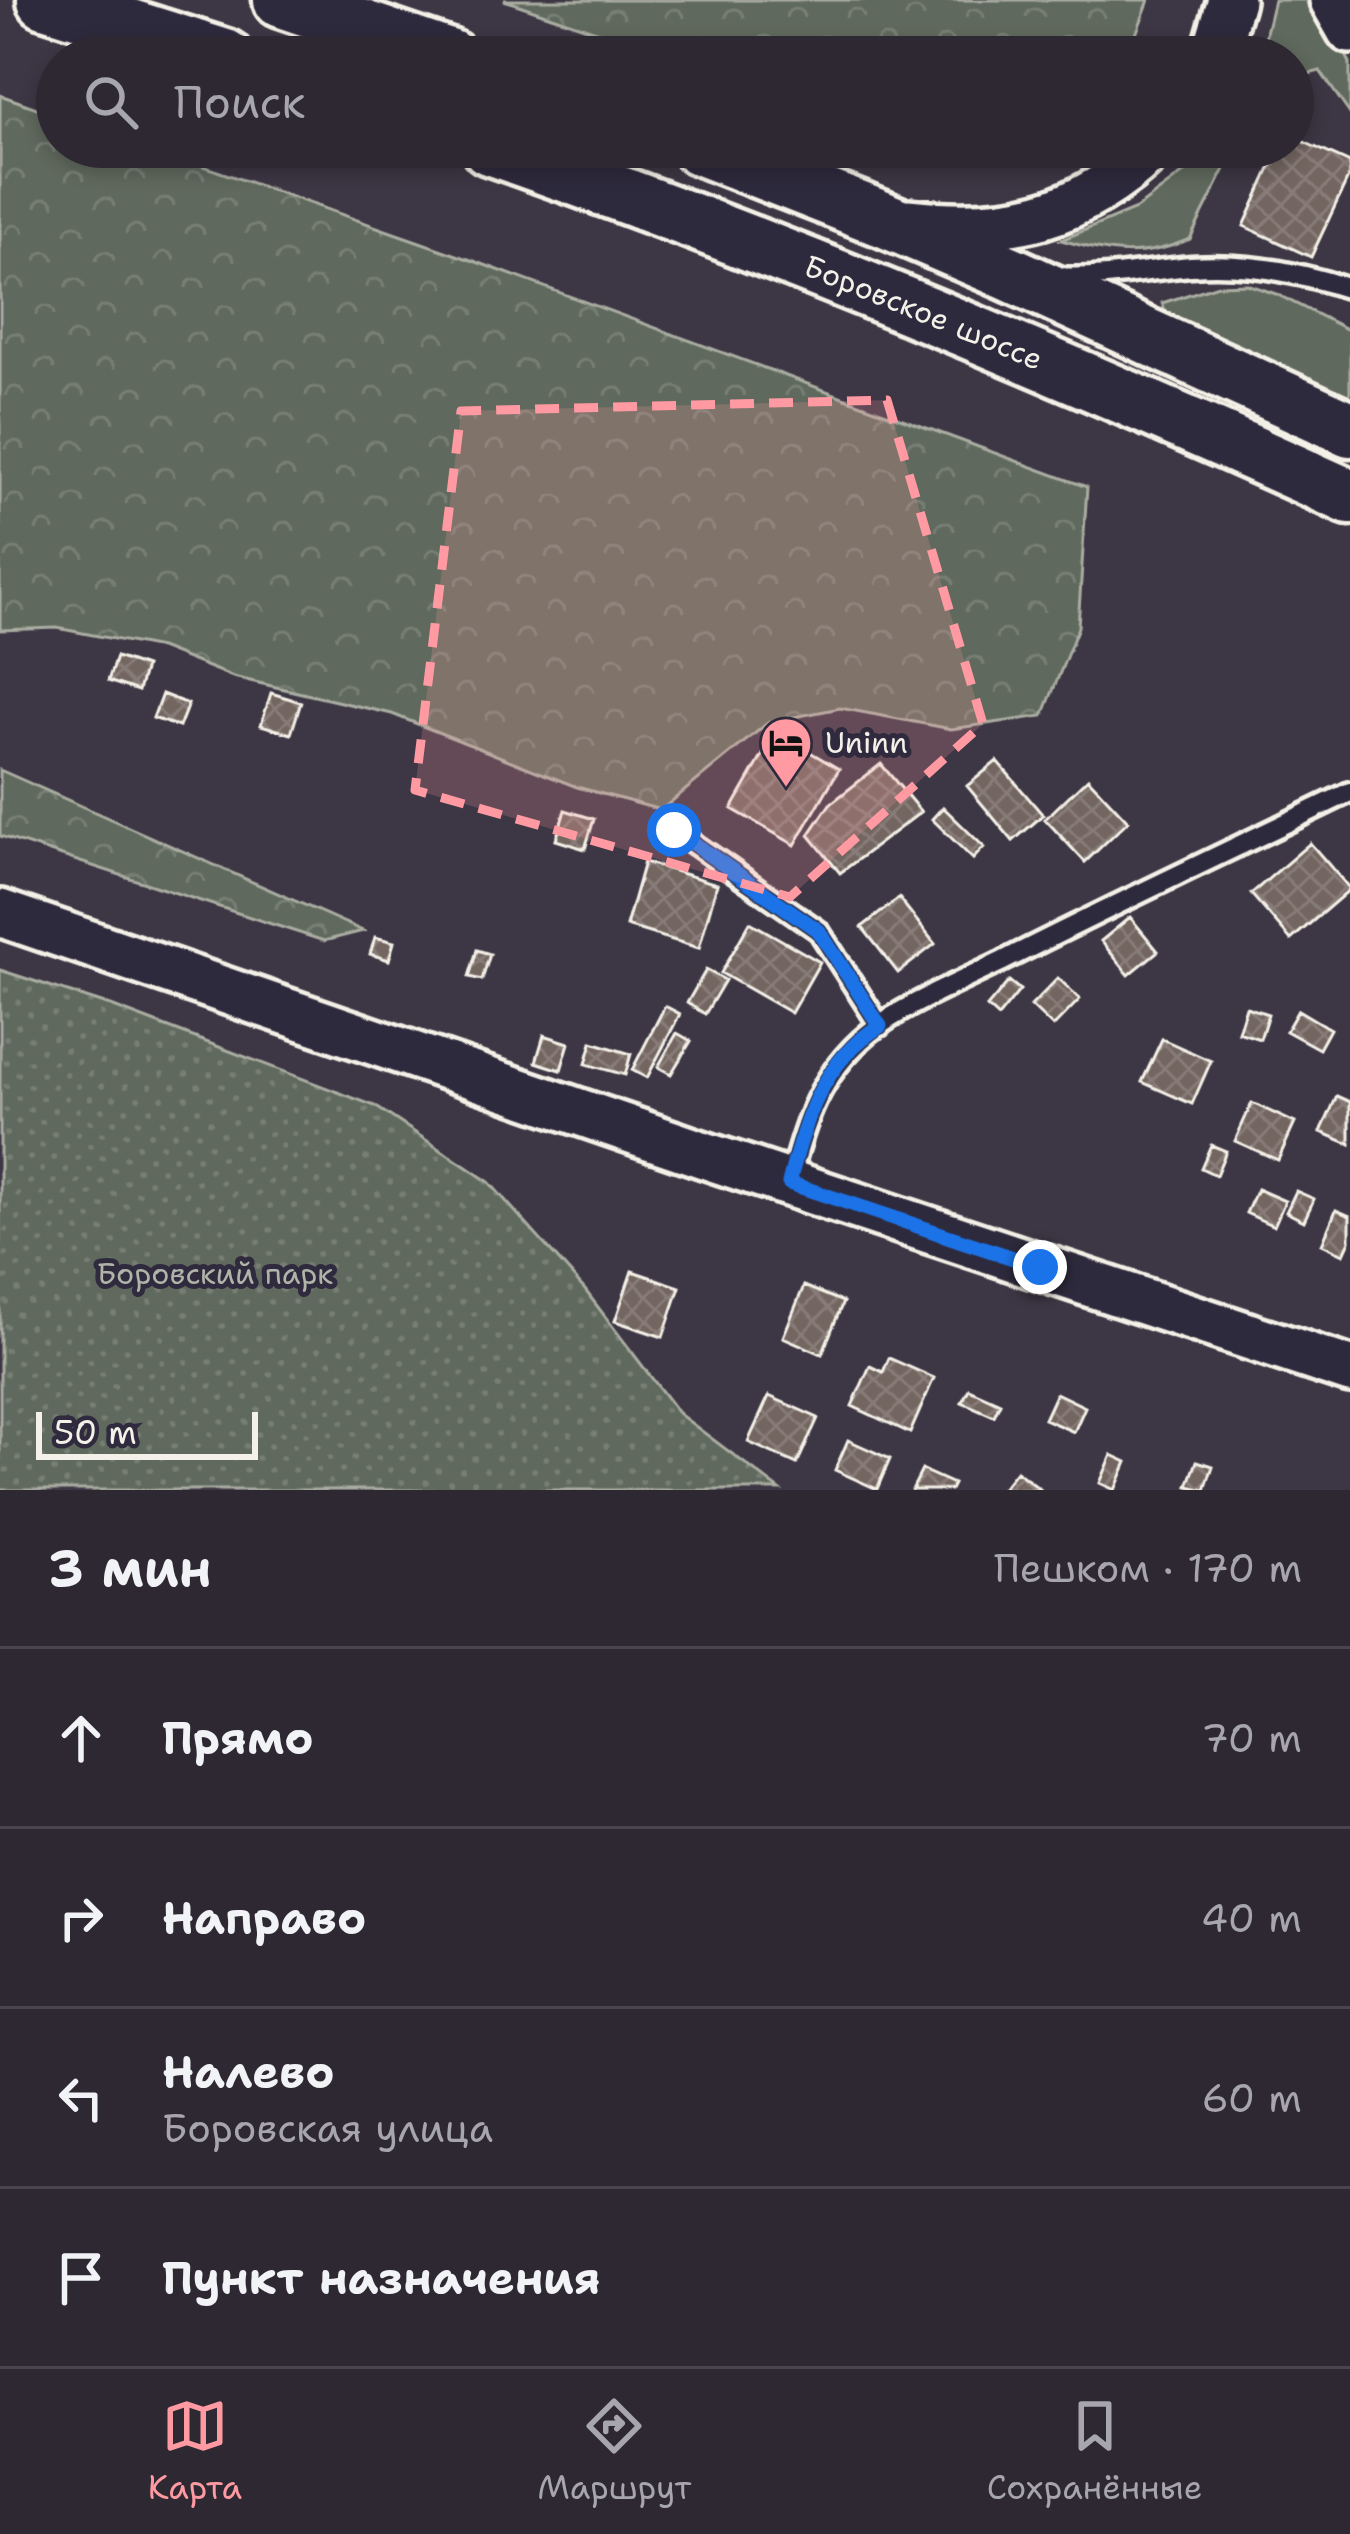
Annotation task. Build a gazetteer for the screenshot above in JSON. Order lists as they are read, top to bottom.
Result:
{
  "streets": {
    "main road": ["Боровское шоссе"]
  },
  "parks": ["Боровский парк"],
  "places": {
    "hotel": ["Uninn"]
  },
  "scale_bar": "50 m",
  "page": {
    "search": "Поиск",
    "scale": "50 m",
    "heading": ["3 мин", "Пешком · 170 m"],
    "list": [
      ["Прямо", "70 m"],
      ["Направо", "40 m"],
      ["Налево", "Боровская улица", "60 m"],
      "Пункт назначения"
    ],
    "nav": ["Карта", "Маршрут", "Сохранённые"]
  }
}
